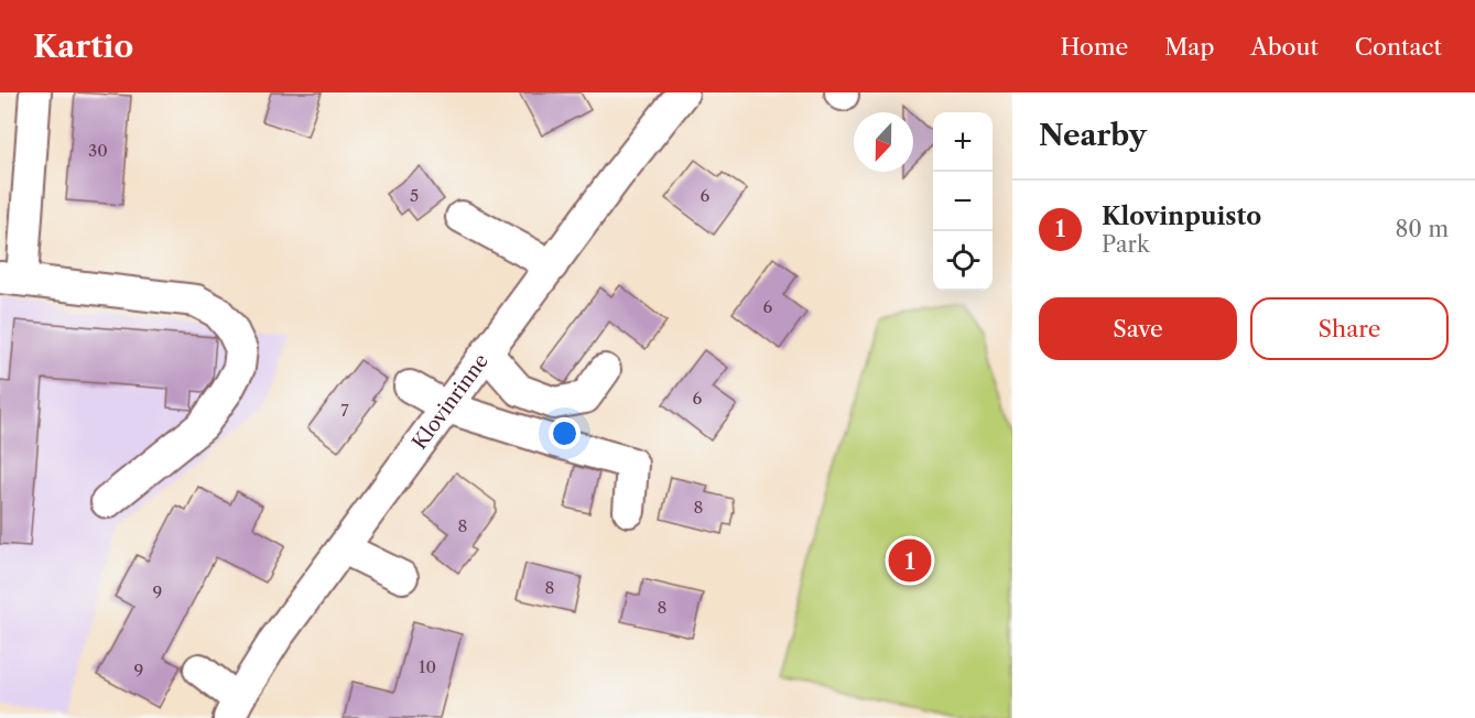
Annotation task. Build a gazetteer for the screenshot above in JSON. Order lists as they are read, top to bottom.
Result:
{
  "streets": {
    "street": ["Klovinrinne"]
  },
  "house_numbers": [
    "30",
    "5",
    "6",
    "6",
    "6",
    "7",
    "8",
    "8",
    "8",
    "9",
    "8",
    "10",
    "9"
  ],
  "north": "bottom",
  "page": {
    "header": "Kartio",
    "nav": [
      "Home",
      "Map",
      "About",
      "Contact"
    ],
    "heading": "Nearby",
    "map_buttons": ["+", "−"],
    "list": [
      {
        "mark": "1",
        "name": "Klovinpuisto",
        "note": "Park",
        "value": "80 m"
      }
    ],
    "buttons": ["Save", "Share"],
    "pins": "1"
  }
}
